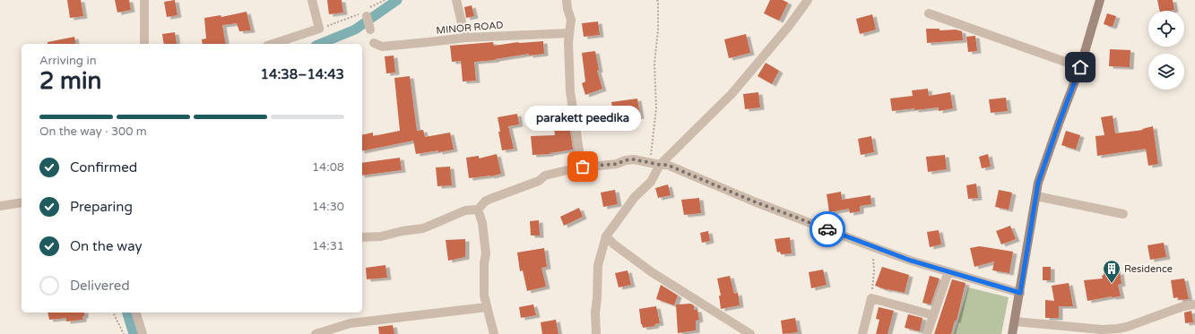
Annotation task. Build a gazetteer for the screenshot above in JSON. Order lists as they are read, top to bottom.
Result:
{
  "streets": {
    "street": ["MINOR ROAD"]
  },
  "places": {
    "other": ["parakett peedika"],
    "building": ["Residence"]
  },
  "page": {
    "heading": ["2 min", "Arriving in", "14:38–14:43"],
    "bar": "On the way · 300 m",
    "bubble": "parakett peedika",
    "list": [
      ["Confirmed", "14:08"],
      ["Preparing", "14:30"],
      ["On the way", "14:31"],
      "Delivered"
    ]
  }
}
